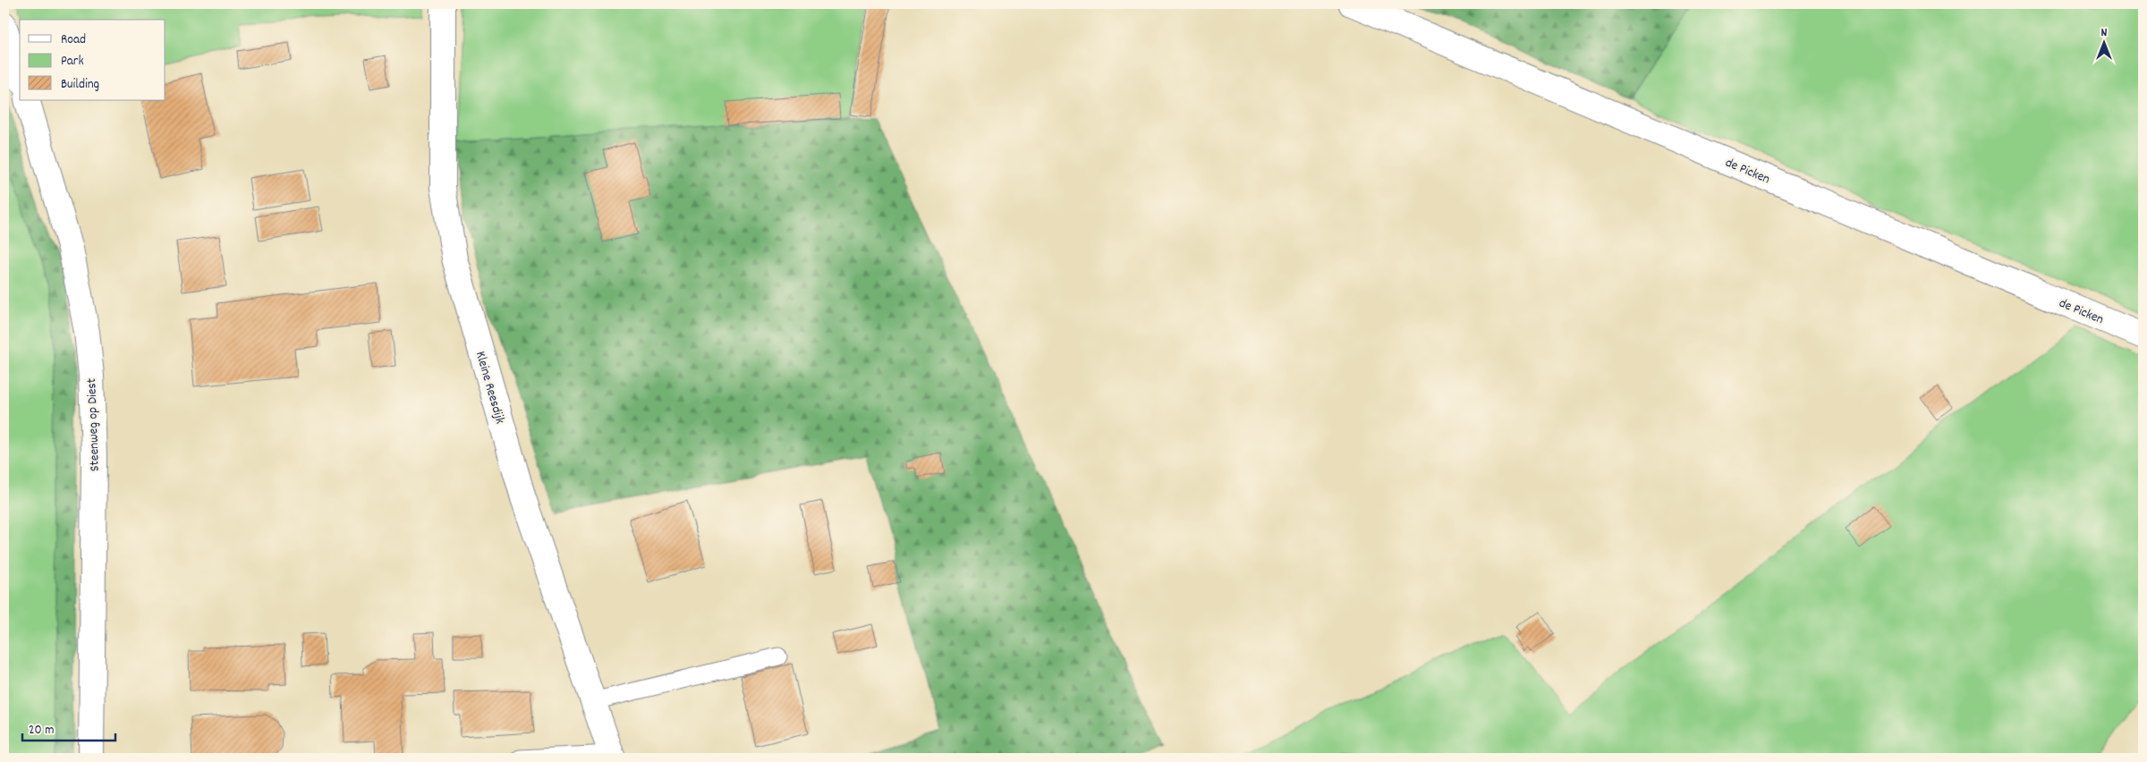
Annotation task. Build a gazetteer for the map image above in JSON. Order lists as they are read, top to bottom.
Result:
{
  "streets": {
    "street": ["de Picken", "Kleine Reesdijk", "Steenweg op Diest"]
  },
  "legend": ["Road", "Park", "Building"],
  "scale_bar": "20 m",
  "north": "top"
}
